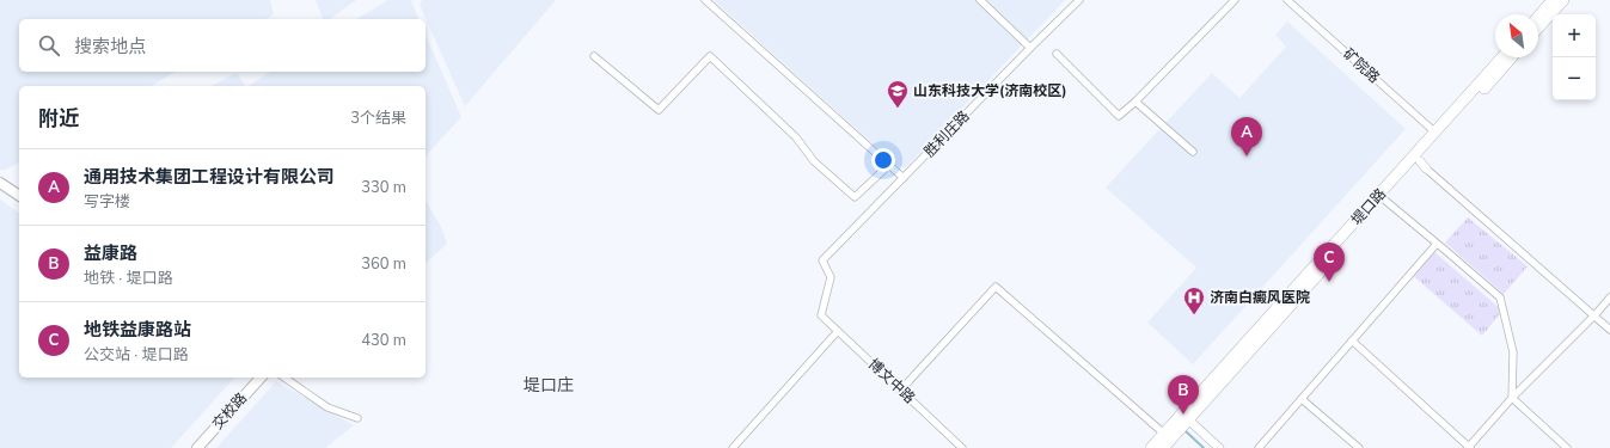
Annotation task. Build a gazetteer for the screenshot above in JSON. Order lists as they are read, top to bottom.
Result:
{
  "streets": {
    "main road": ["堤口路", "交校路"],
    "street": ["矿院路", "胜利庄路", "博文中路"]
  },
  "crossings": [
    ["矿院路", "堤口路"],
    ["胜利庄路", "博文中路"]
  ],
  "districts": ["堤口庄"],
  "places": {
    "school or university": ["山东科技大学(济南校区)"],
    "hospital": ["济南白癜风医院"]
  },
  "north": "top left",
  "page": {
    "map_buttons": ["+", "−"],
    "search": "搜索地点",
    "heading": ["附近", "3个结果"],
    "pins": ["A", "C", "B"],
    "list": [
      {
        "mark": "A",
        "name": "通用技术集团工程设计有限公司",
        "note": "写字楼",
        "value": "330 m"
      },
      {
        "mark": "B",
        "name": "益康路",
        "note": "地铁 · 堤口路",
        "value": "360 m"
      },
      {
        "mark": "C",
        "name": "地铁益康路站",
        "note": "公交站 · 堤口路",
        "value": "430 m"
      }
    ]
  }
}
